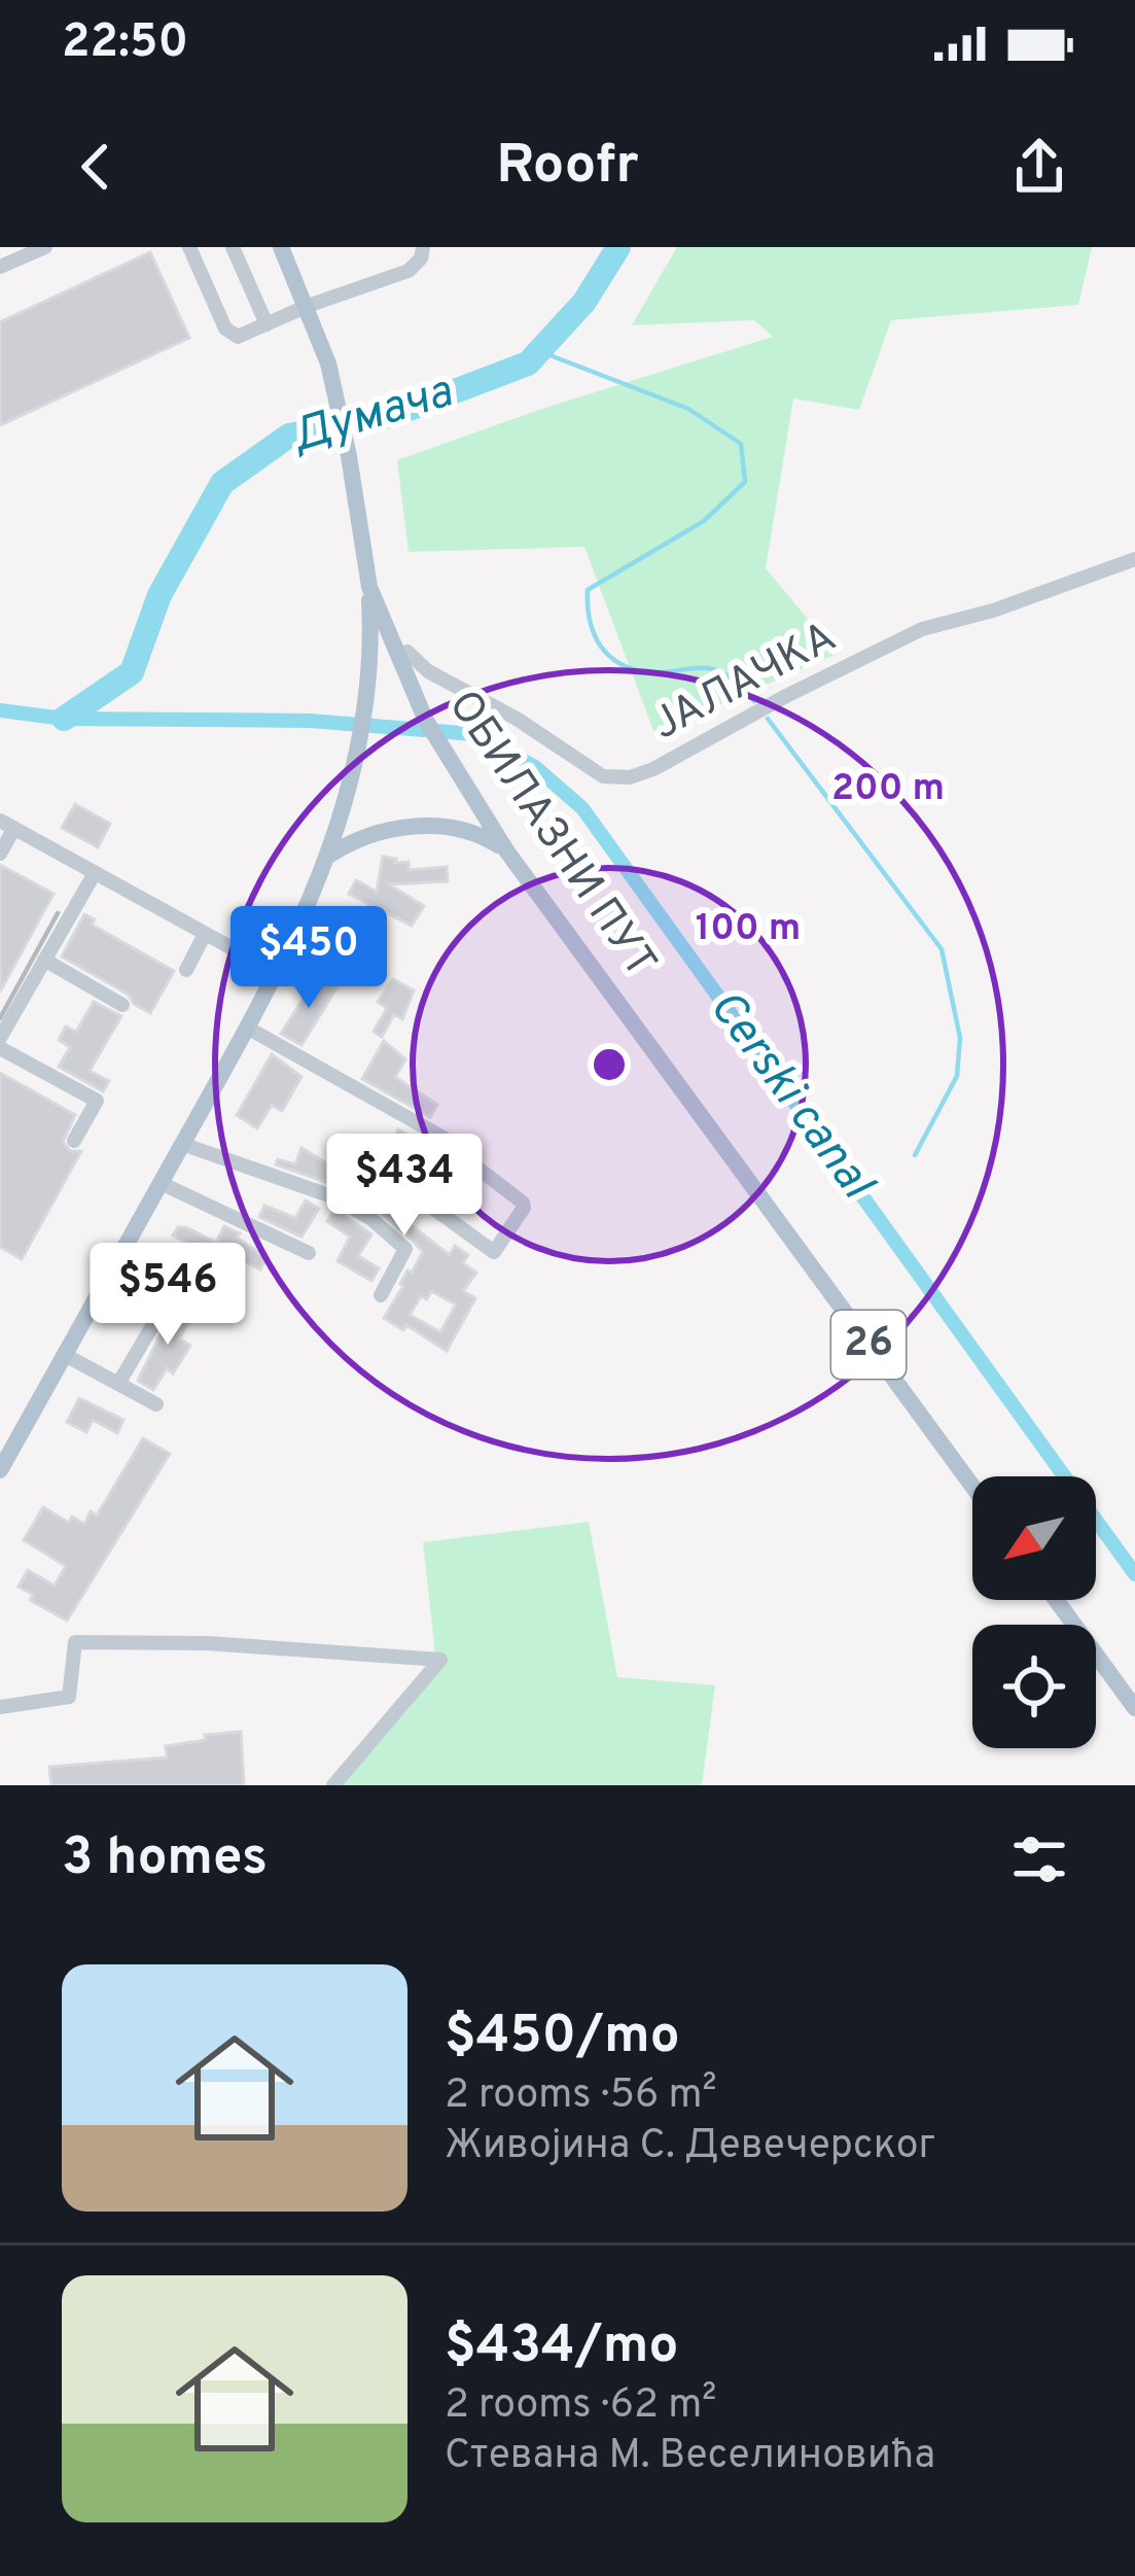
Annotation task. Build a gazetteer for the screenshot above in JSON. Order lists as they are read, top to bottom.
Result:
{
  "streets": {
    "main road": ["ОБИЛАЗНИ ПУТ", "26"],
    "street": ["ЈАЛАЧКА"]
  },
  "crossings": [
    ["ЈАЛАЧКА", "ОБИЛАЗНИ ПУТ"]
  ],
  "water": ["Думача", "Cerski canal"],
  "north": "bottom left",
  "page": {
    "status": "22:50",
    "header": "Roofr",
    "price": ["$450", "$434", "$546"],
    "heading": "3 homes",
    "list": [
      {
        "name": "$450/mo",
        "note": "2 rooms · 56 m² · Живојина С. Девечерског"
      },
      {
        "name": "$434/mo",
        "note": "2 rooms · 62 m² · Стевана М. Веселиновића"
      }
    ]
  },
  "rings": ["200 m", "100 m"]
}
